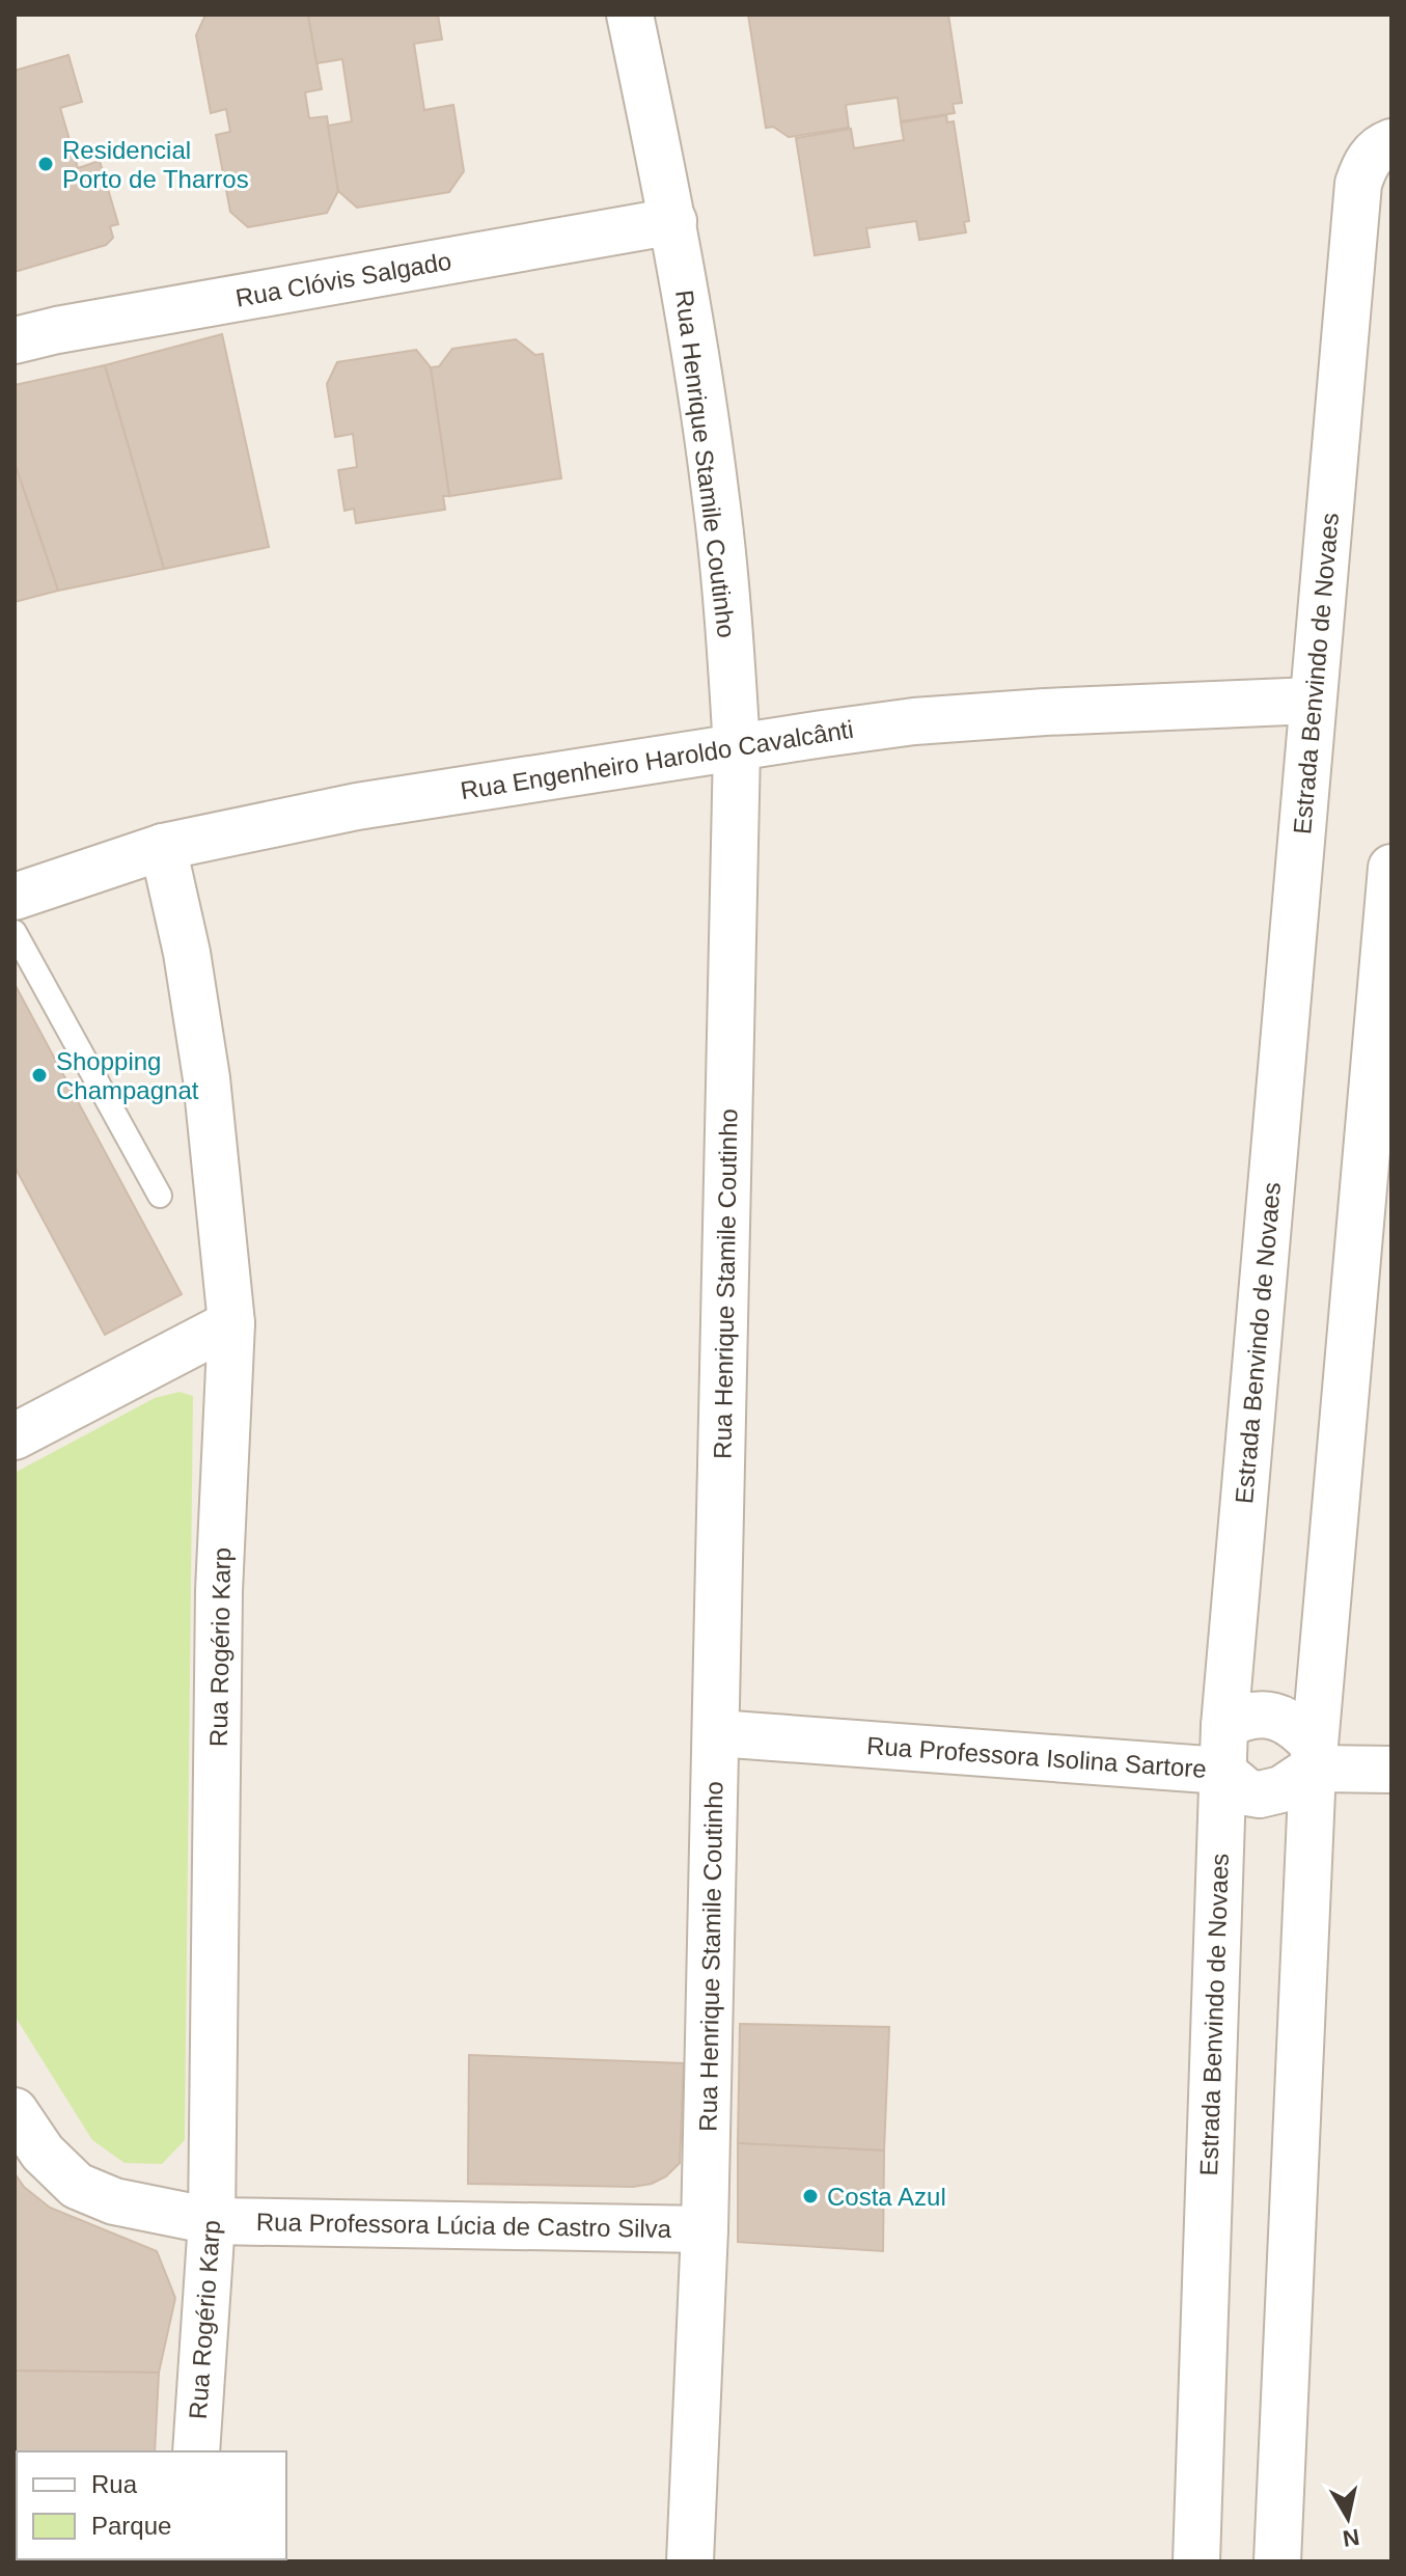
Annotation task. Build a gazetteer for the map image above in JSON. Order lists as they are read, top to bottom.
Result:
{
  "streets": {
    "street": [
      "Rua Clóvis Salgado",
      "Rua Henrique Stamile Coutinho",
      "Estrada Benvindo de Novaes",
      "Rua Engenheiro Haroldo Cavalcânti",
      "Rua Rogério Karp",
      "Rua Professora Isolina Sartore",
      "Rua Professora Lúcia de Castro Silva"
    ]
  },
  "crossings": [
    ["Rua Clóvis Salgado", "Rua Henrique Stamile Coutinho"],
    ["Rua Henrique Stamile Coutinho", "Rua Engenheiro Haroldo Cavalcânti"],
    ["Rua Henrique Stamile Coutinho", "Rua Professora Isolina Sartore"],
    ["Rua Henrique Stamile Coutinho", "Rua Professora Lúcia de Castro Silva"],
    ["Estrada Benvindo de Novaes", "Rua Engenheiro Haroldo Cavalcânti"],
    ["Estrada Benvindo de Novaes", "Rua Professora Isolina Sartore"],
    ["Rua Engenheiro Haroldo Cavalcânti", "Rua Rogério Karp"],
    ["Rua Rogério Karp", "Rua Professora Lúcia de Castro Silva"]
  ],
  "places": ["Residencial Porto de Tharros", "Shopping Champagnat", "Costa Azul"],
  "legend": ["Rua", "Parque"],
  "north": "bottom"
}
